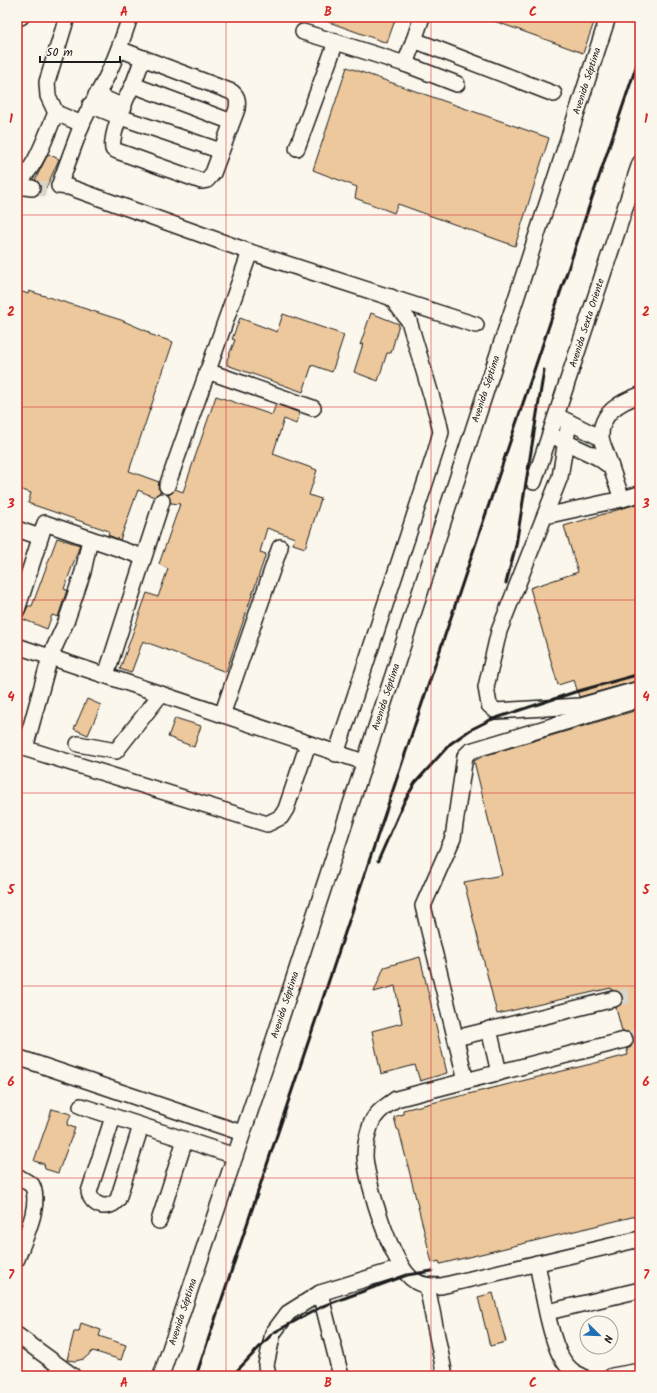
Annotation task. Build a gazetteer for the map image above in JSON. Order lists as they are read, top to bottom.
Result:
{
  "streets": {
    "street": ["Avenida Séptima", "Avenida Sexta Oriente"]
  },
  "scale_bar": "50 m",
  "north": "bottom right",
  "grid": {
    "columns": ["A", "B", "C"],
    "rows": [
      "1",
      "2",
      "3",
      "4",
      "5",
      "6",
      "7"
    ]
  }
}
